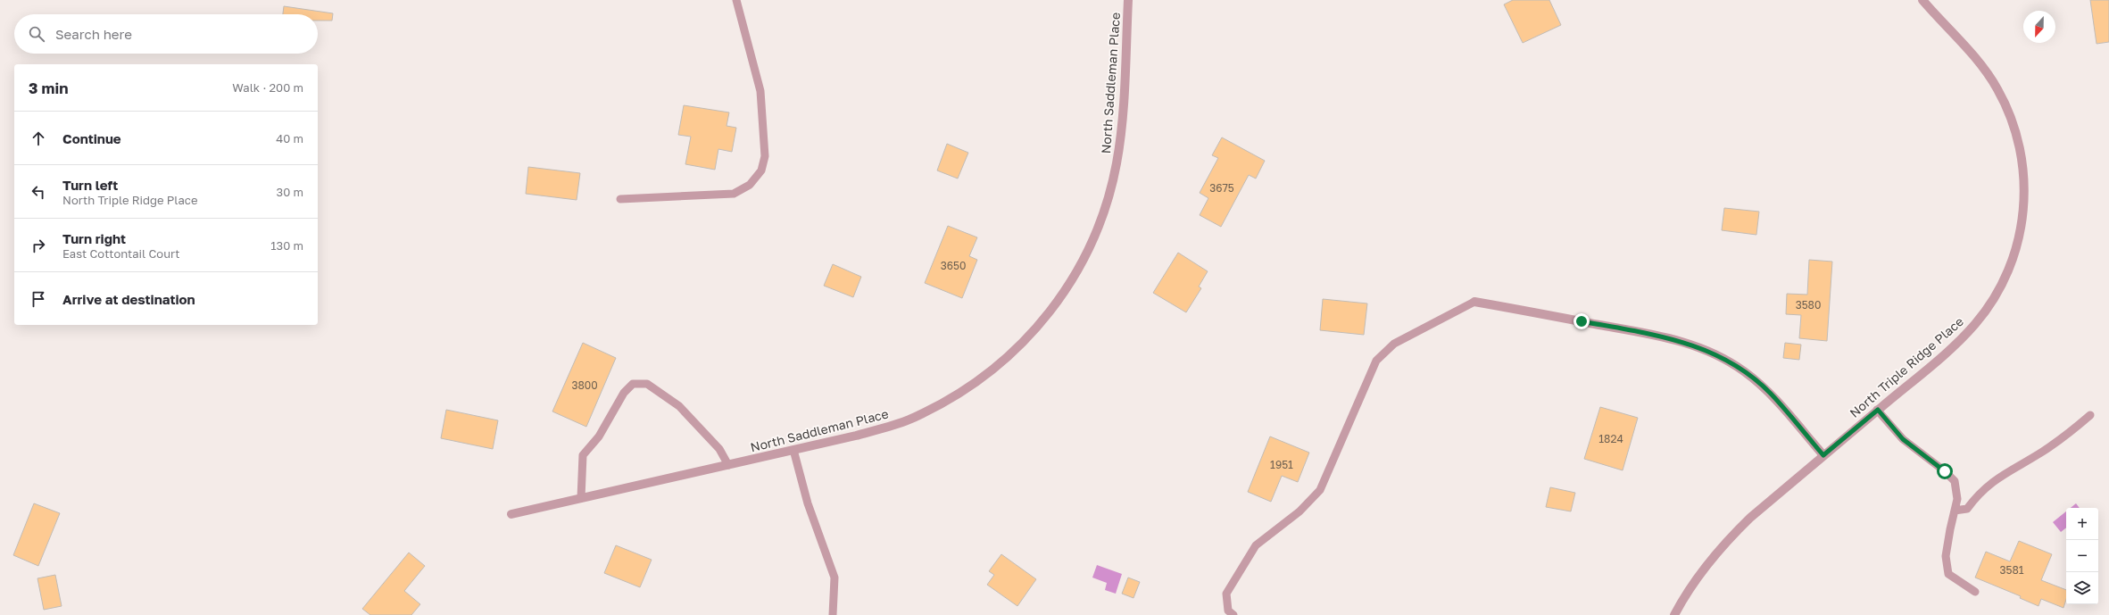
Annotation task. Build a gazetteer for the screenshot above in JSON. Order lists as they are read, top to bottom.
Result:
{
  "streets": {
    "street": ["North Saddleman Place", "North Triple Ridge Place"]
  },
  "house_numbers": [
    "3675",
    "3650",
    "3580",
    "3800",
    "1824",
    "1951",
    "3581"
  ],
  "north": "bottom",
  "page": {
    "search": "Search here",
    "heading": ["3 min", "Walk · 200 m"],
    "list": [
      ["Continue", "40 m"],
      ["Turn left", "North Triple Ridge Place", "30 m"],
      ["Turn right", "East Cottontail Court", "130 m"],
      "Arrive at destination"
    ],
    "map_buttons": ["+", "−"]
  }
}
